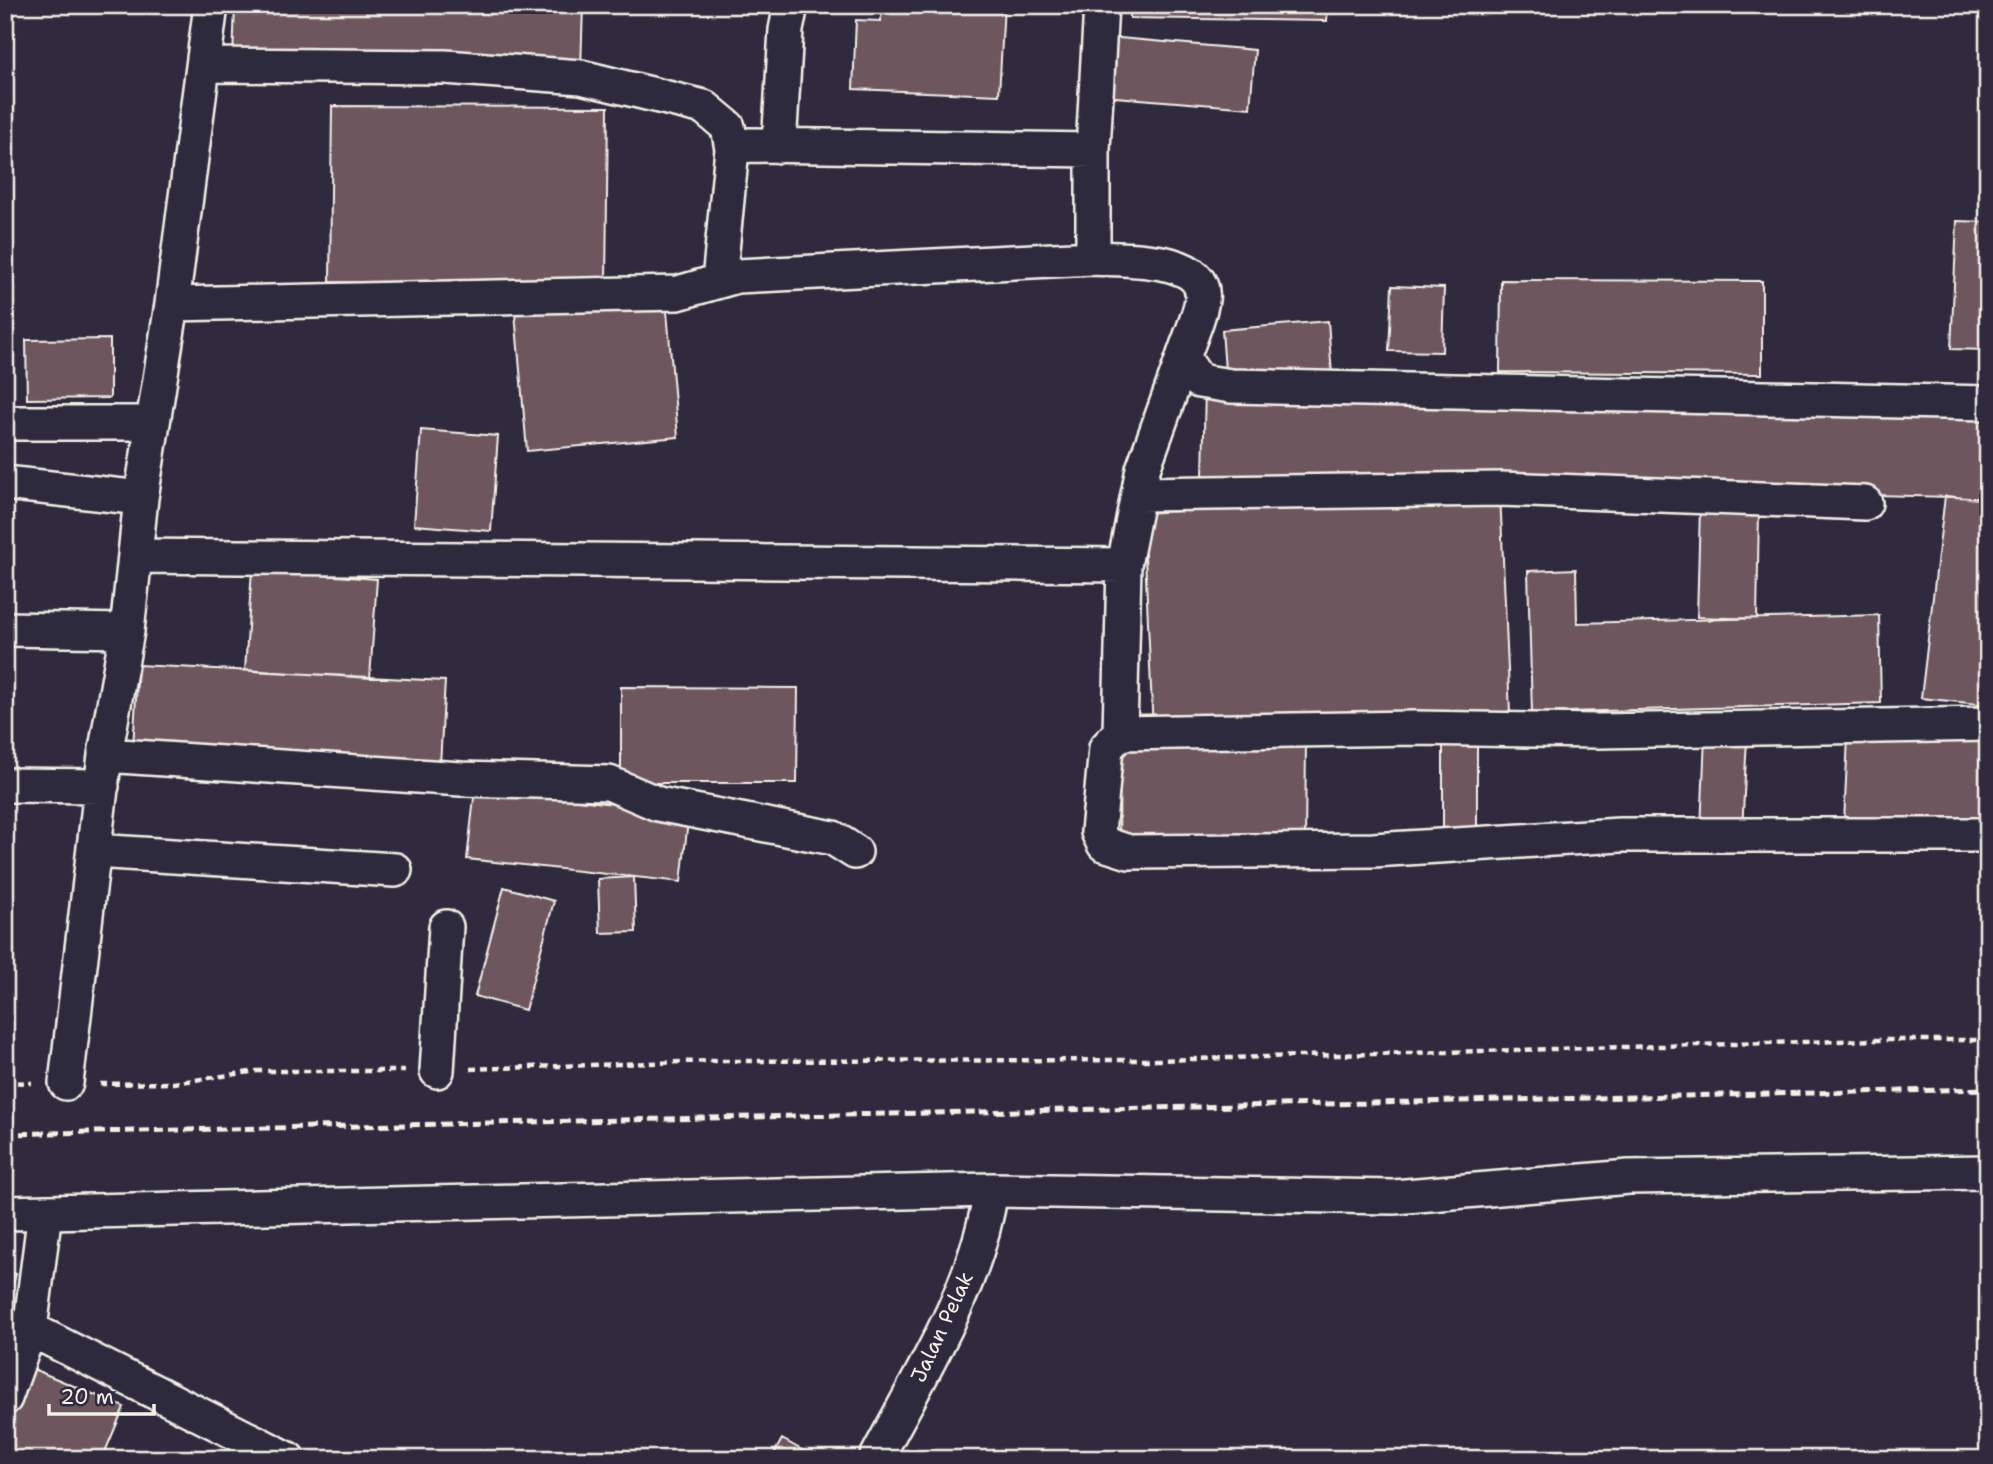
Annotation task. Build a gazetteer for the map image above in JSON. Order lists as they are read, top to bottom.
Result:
{
  "streets": {
    "street": ["Jalan Pelak"]
  },
  "scale_bar": "20 m"
}
